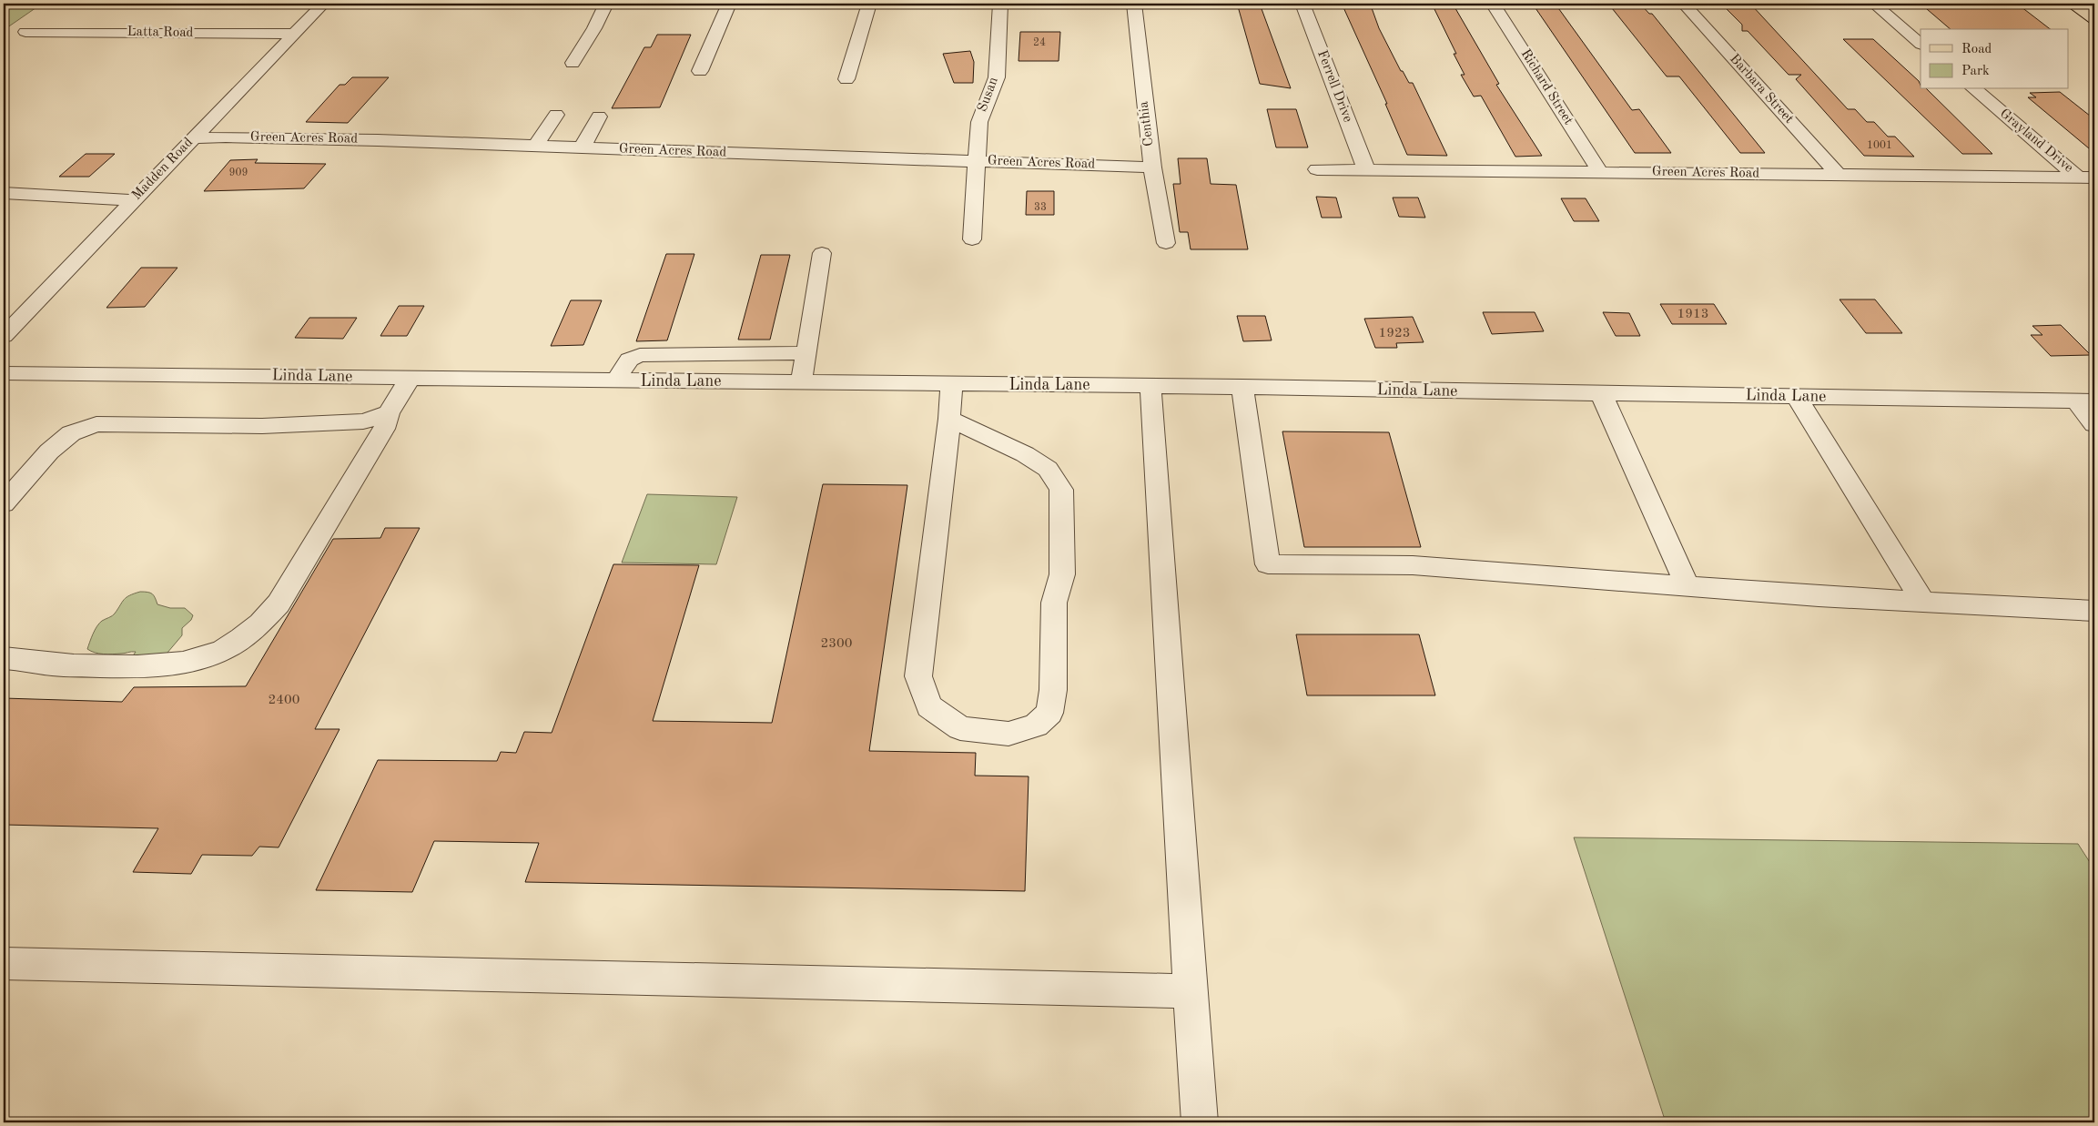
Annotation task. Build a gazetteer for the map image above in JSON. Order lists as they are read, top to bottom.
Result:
{
  "streets": {
    "street": [
      "Latta Road",
      "Ferrell Drive",
      "Richard Street",
      "Barbara Street",
      "Susan",
      "Centhia",
      "Green Acres Road",
      "Grayland Drive",
      "Madden Road",
      "Linda Lane"
    ]
  },
  "crossings": [
    ["Latta Road", "Madden Road"],
    ["Ferrell Drive", "Green Acres Road"],
    ["Richard Street", "Green Acres Road"],
    ["Barbara Street", "Green Acres Road"],
    ["Susan", "Green Acres Road"],
    ["Centhia", "Green Acres Road"],
    ["Green Acres Road", "Grayland Drive"],
    ["Green Acres Road", "Madden Road"]
  ],
  "house_numbers": [
    "24",
    "1001",
    "909",
    "33",
    "1913",
    "1923",
    "2300",
    "2400"
  ],
  "legend": ["Road", "Park"]
}
